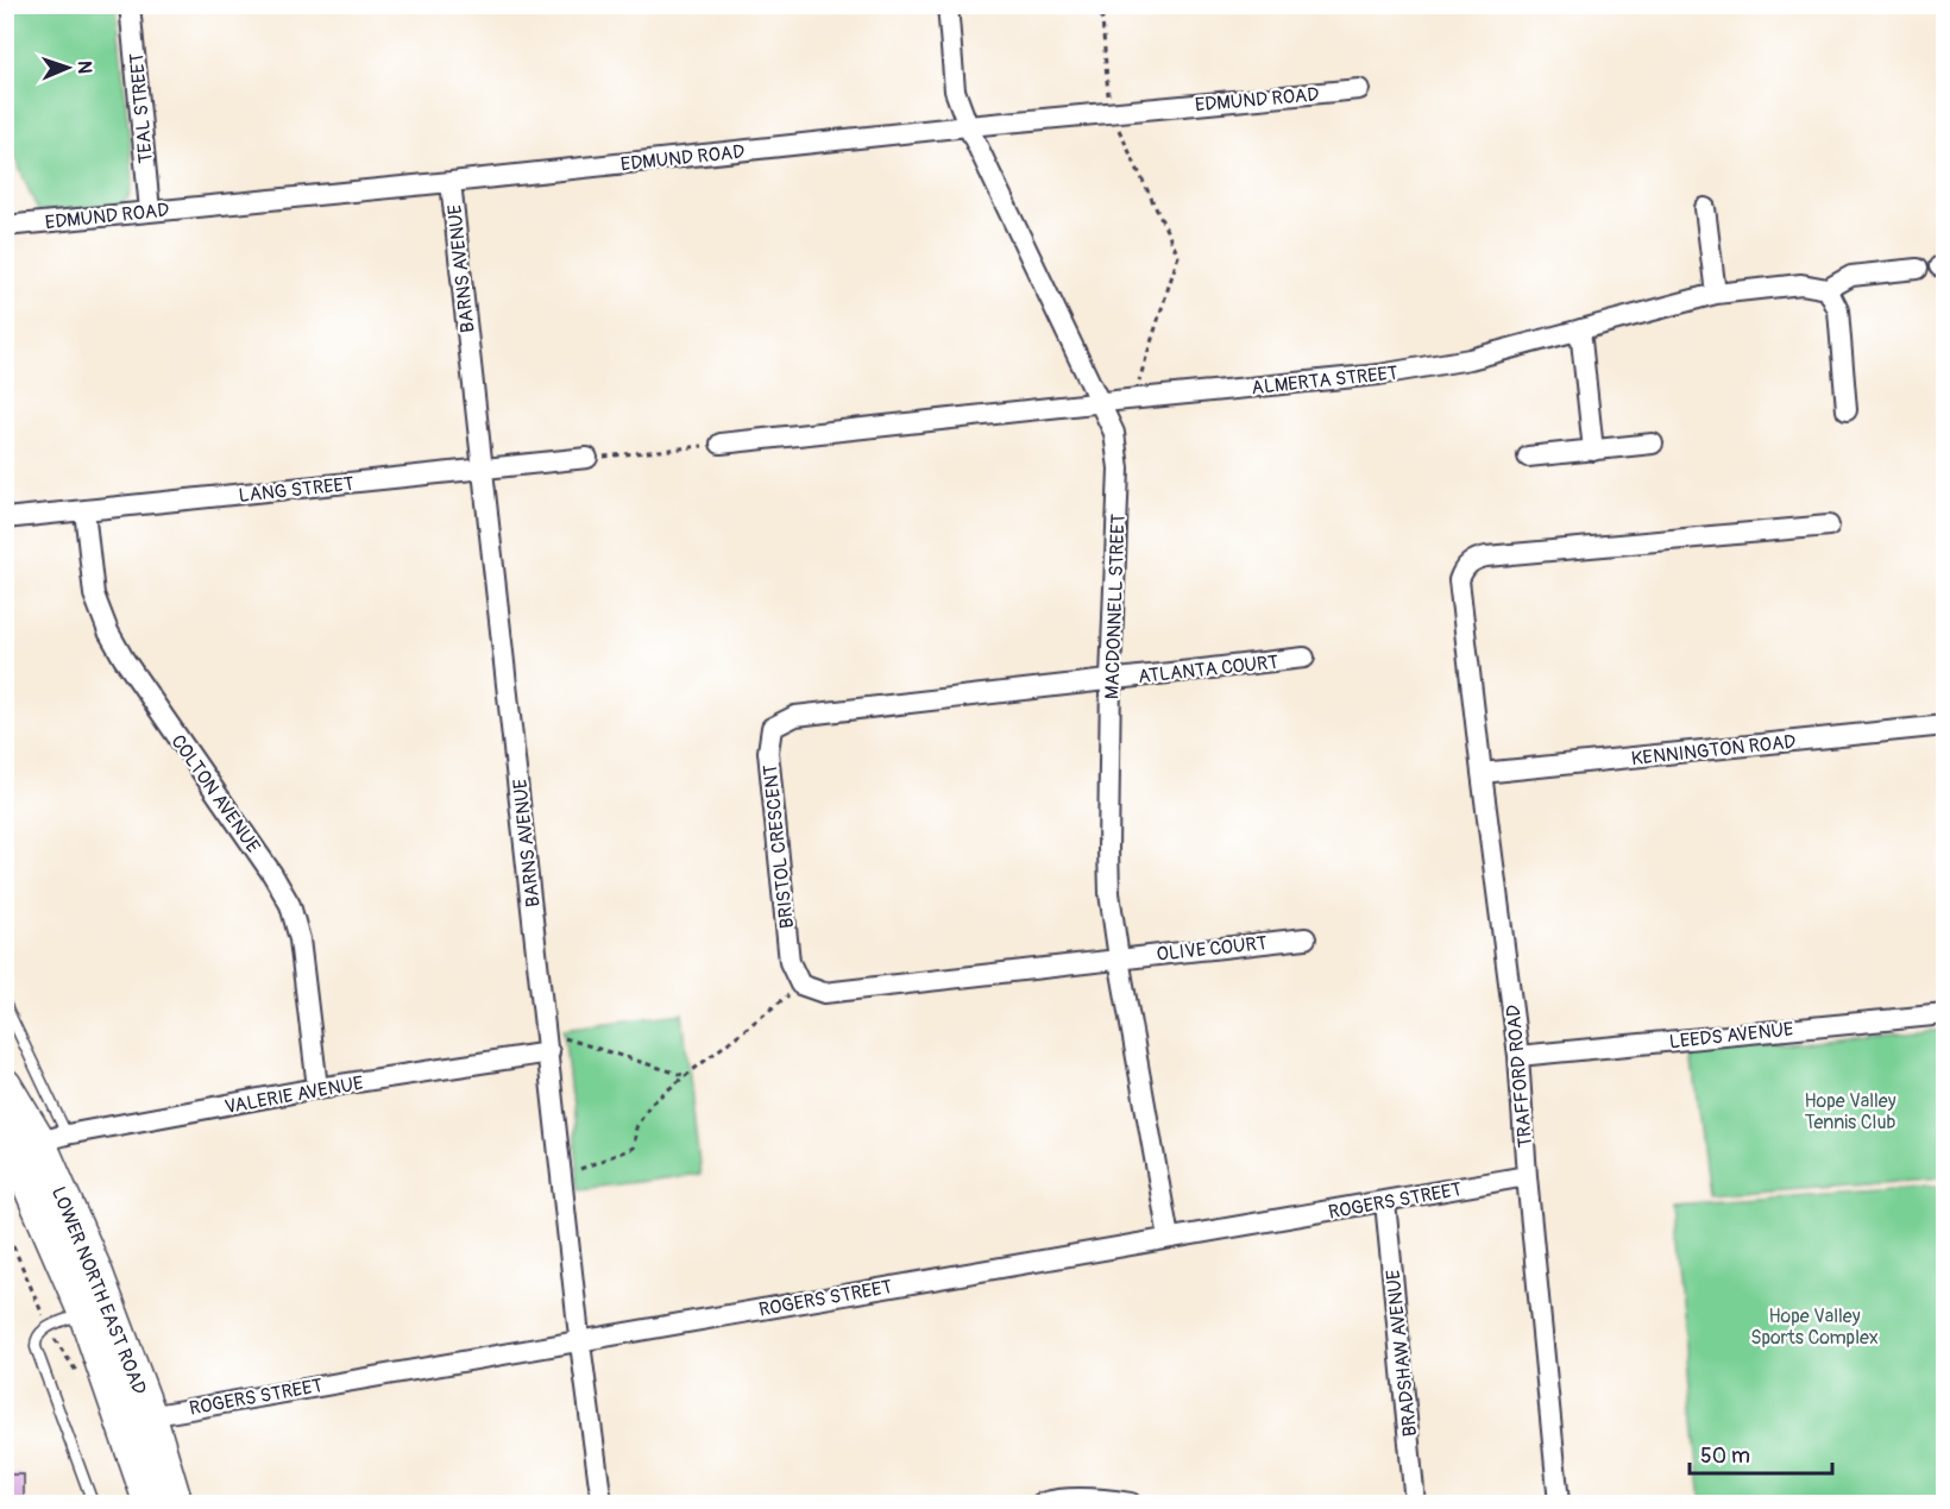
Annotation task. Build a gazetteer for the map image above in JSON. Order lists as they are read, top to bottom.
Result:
{
  "streets": {
    "main road": ["LOWER NORTH EAST ROAD"],
    "street": [
      "EDMUND ROAD",
      "TEAL STREET",
      "BARNS AVENUE",
      "ALMERTA STREET",
      "LANG STREET",
      "MACDONNELL STREET",
      "ATLANTA COURT",
      "KENNINGTON ROAD",
      "COLTON AVENUE",
      "BRISTOL CRESCENT",
      "OLIVE COURT",
      "LEEDS AVENUE",
      "TRAFFORD ROAD",
      "VALERIE AVENUE",
      "ROGERS STREET",
      "BRADSHAW AVENUE"
    ]
  },
  "crossings": [
    ["EDMUND ROAD", "TEAL STREET"],
    ["EDMUND ROAD", "BARNS AVENUE"],
    ["EDMUND ROAD", "MACDONNELL STREET"],
    ["BARNS AVENUE", "LANG STREET"],
    ["BARNS AVENUE", "VALERIE AVENUE"],
    ["BARNS AVENUE", "ROGERS STREET"],
    ["ALMERTA STREET", "MACDONNELL STREET"],
    ["LANG STREET", "COLTON AVENUE"],
    ["MACDONNELL STREET", "ATLANTA COURT"],
    ["MACDONNELL STREET", "BRISTOL CRESCENT"],
    ["MACDONNELL STREET", "OLIVE COURT"],
    ["MACDONNELL STREET", "ROGERS STREET"],
    ["ATLANTA COURT", "BRISTOL CRESCENT"],
    ["KENNINGTON ROAD", "TRAFFORD ROAD"],
    ["COLTON AVENUE", "VALERIE AVENUE"],
    ["LEEDS AVENUE", "TRAFFORD ROAD"],
    ["TRAFFORD ROAD", "ROGERS STREET"],
    ["VALERIE AVENUE", "LOWER NORTH EAST ROAD"],
    ["ROGERS STREET", "LOWER NORTH EAST ROAD"],
    ["ROGERS STREET", "BRADSHAW AVENUE"]
  ],
  "parks": ["Hope Valley Tennis Club", "Hope Valley Sports Complex"],
  "scale_bar": "50 m",
  "north": "right"
}
